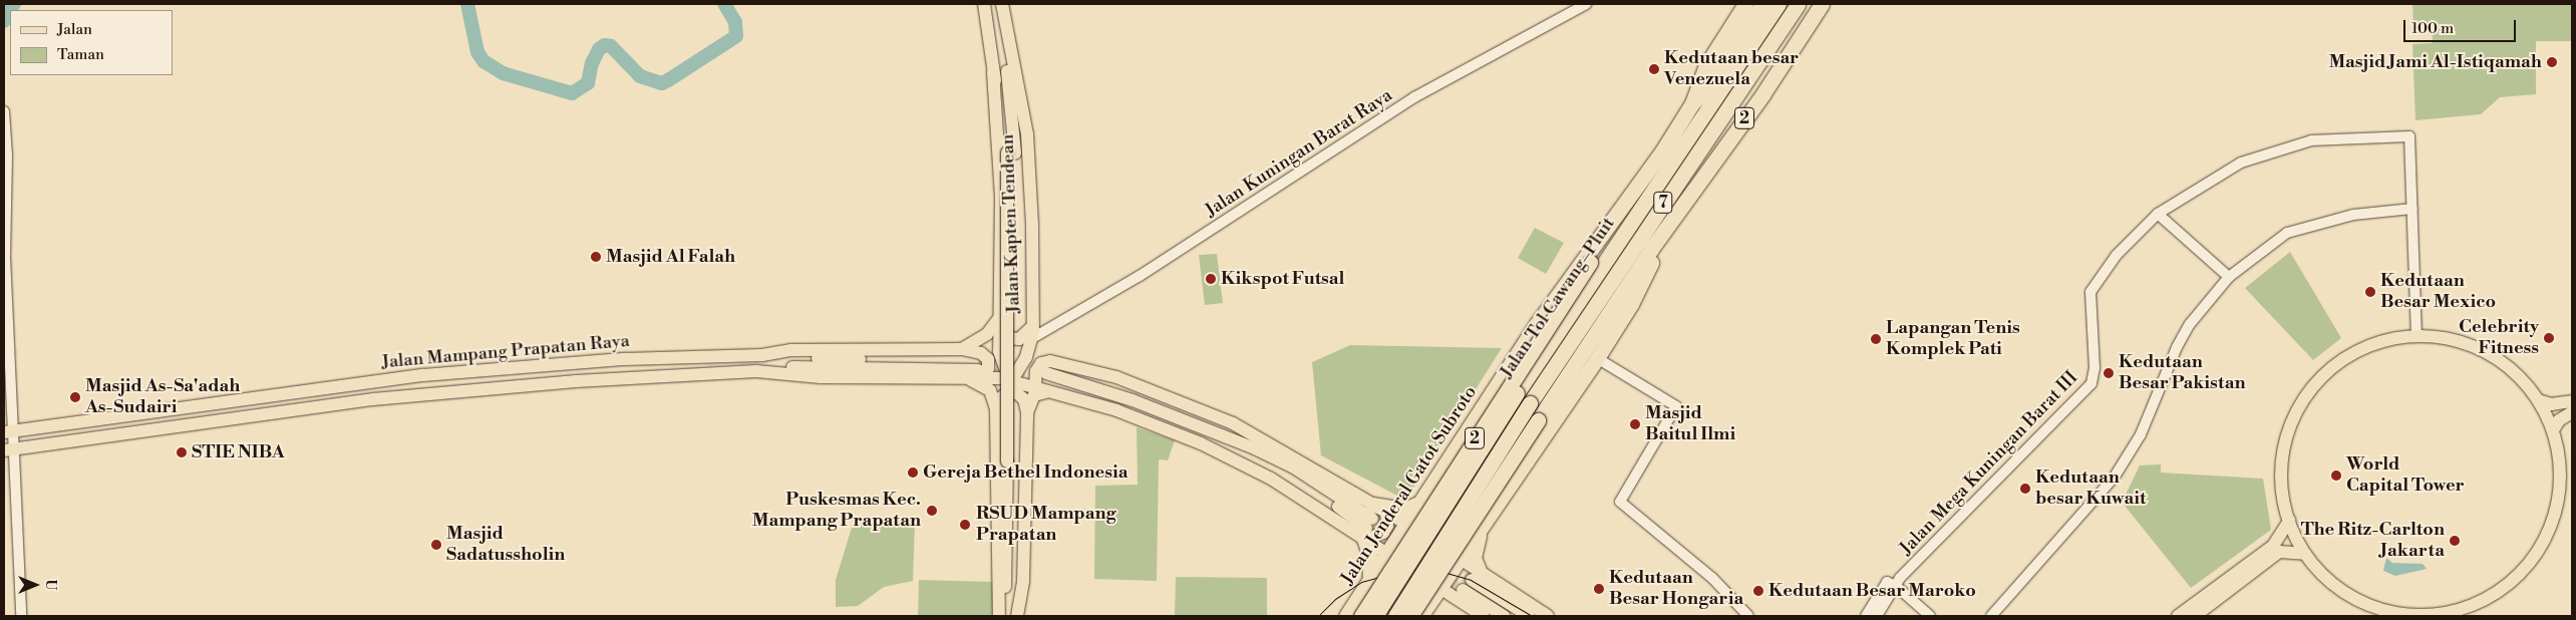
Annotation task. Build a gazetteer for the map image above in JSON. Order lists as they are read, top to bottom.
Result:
{
  "streets": {
    "highway": [
      "2",
      "7",
      "Jalan Tol Cawang–Pluit",
      "Jalan Jenderal Gatot Subroto"
    ],
    "main road": ["Jalan Kapten Tendean", "Jalan Mampang Prapatan Raya"],
    "street": ["Jalan Kuningan Barat Raya", "Jalan Mega Kuningan Barat III"]
  },
  "crossings": [
    ["Jalan Kuningan Barat Raya", "Jalan Kapten Tendean"],
    ["Jalan Kapten Tendean", "Jalan Mampang Prapatan Raya"]
  ],
  "places": [
    "Masjid Jami Al-Istiqamah",
    "Kedutaan besar Venezuela",
    "Masjid Al Falah",
    "Kikspot Futsal",
    "Kedutaan Besar Mexico",
    "Celebrity Fitness",
    "Lapangan Tenis Komplek Pati",
    "Kedutaan Besar Pakistan",
    "Masjid As-Sa'adah As-Sudairi",
    "Masjid Baitul Ilmi",
    "STIE NIBA",
    "Gereja Bethel Indonesia",
    "World Capital Tower",
    "Kedutaan besar Kuwait",
    "Puskesmas Kec. Mampang Prapatan",
    "RSUD Mampang Prapatan",
    "The Ritz-Carlton Jakarta",
    "Masjid Sadatussholin",
    "Kedutaan Besar Hongaria",
    "Kedutaan Besar Maroko"
  ],
  "legend": ["Jalan", "Taman"],
  "scale_bar": "100 m",
  "north": "right"
}
